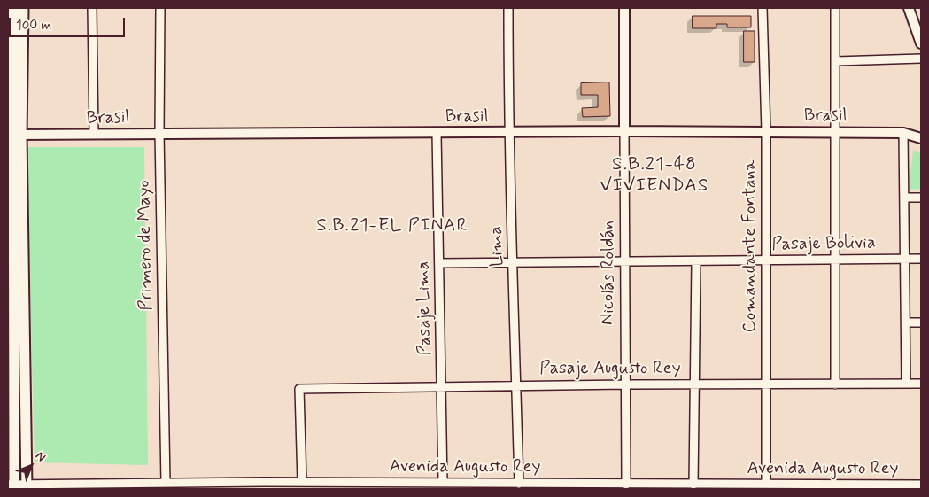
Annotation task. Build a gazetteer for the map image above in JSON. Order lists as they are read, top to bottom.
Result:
{
  "streets": {
    "street": [
      "Brasil",
      "Pasaje Bolivia",
      "Primero de Mayo",
      "Lima",
      "Comandante Fontana",
      "Nicolás Roldán",
      "Pasaje Lima",
      "Pasaje Augusto Rey",
      "Avenida Augusto Rey"
    ]
  },
  "crossings": [
    ["Brasil", "Primero de Mayo"],
    ["Brasil", "Lima"],
    ["Brasil", "Comandante Fontana"],
    ["Brasil", "Nicolás Roldán"],
    ["Brasil", "Pasaje Lima"],
    ["Pasaje Bolivia", "Lima"],
    ["Pasaje Bolivia", "Comandante Fontana"],
    ["Pasaje Bolivia", "Nicolás Roldán"],
    ["Pasaje Bolivia", "Pasaje Lima"],
    ["Primero de Mayo", "Avenida Augusto Rey"],
    ["Lima", "Pasaje Augusto Rey"],
    ["Lima", "Avenida Augusto Rey"],
    ["Comandante Fontana", "Pasaje Augusto Rey"],
    ["Comandante Fontana", "Avenida Augusto Rey"],
    ["Nicolás Roldán", "Pasaje Augusto Rey"],
    ["Nicolás Roldán", "Avenida Augusto Rey"],
    ["Pasaje Lima", "Pasaje Augusto Rey"],
    ["Pasaje Lima", "Avenida Augusto Rey"],
    ["Pasaje Augusto Rey", "Avenida Augusto Rey"]
  ],
  "districts": ["S.B.21-48 VIVIENDAS", "S.B.21-EL PINAR"],
  "scale_bar": "100 m",
  "north": "top right"
}
